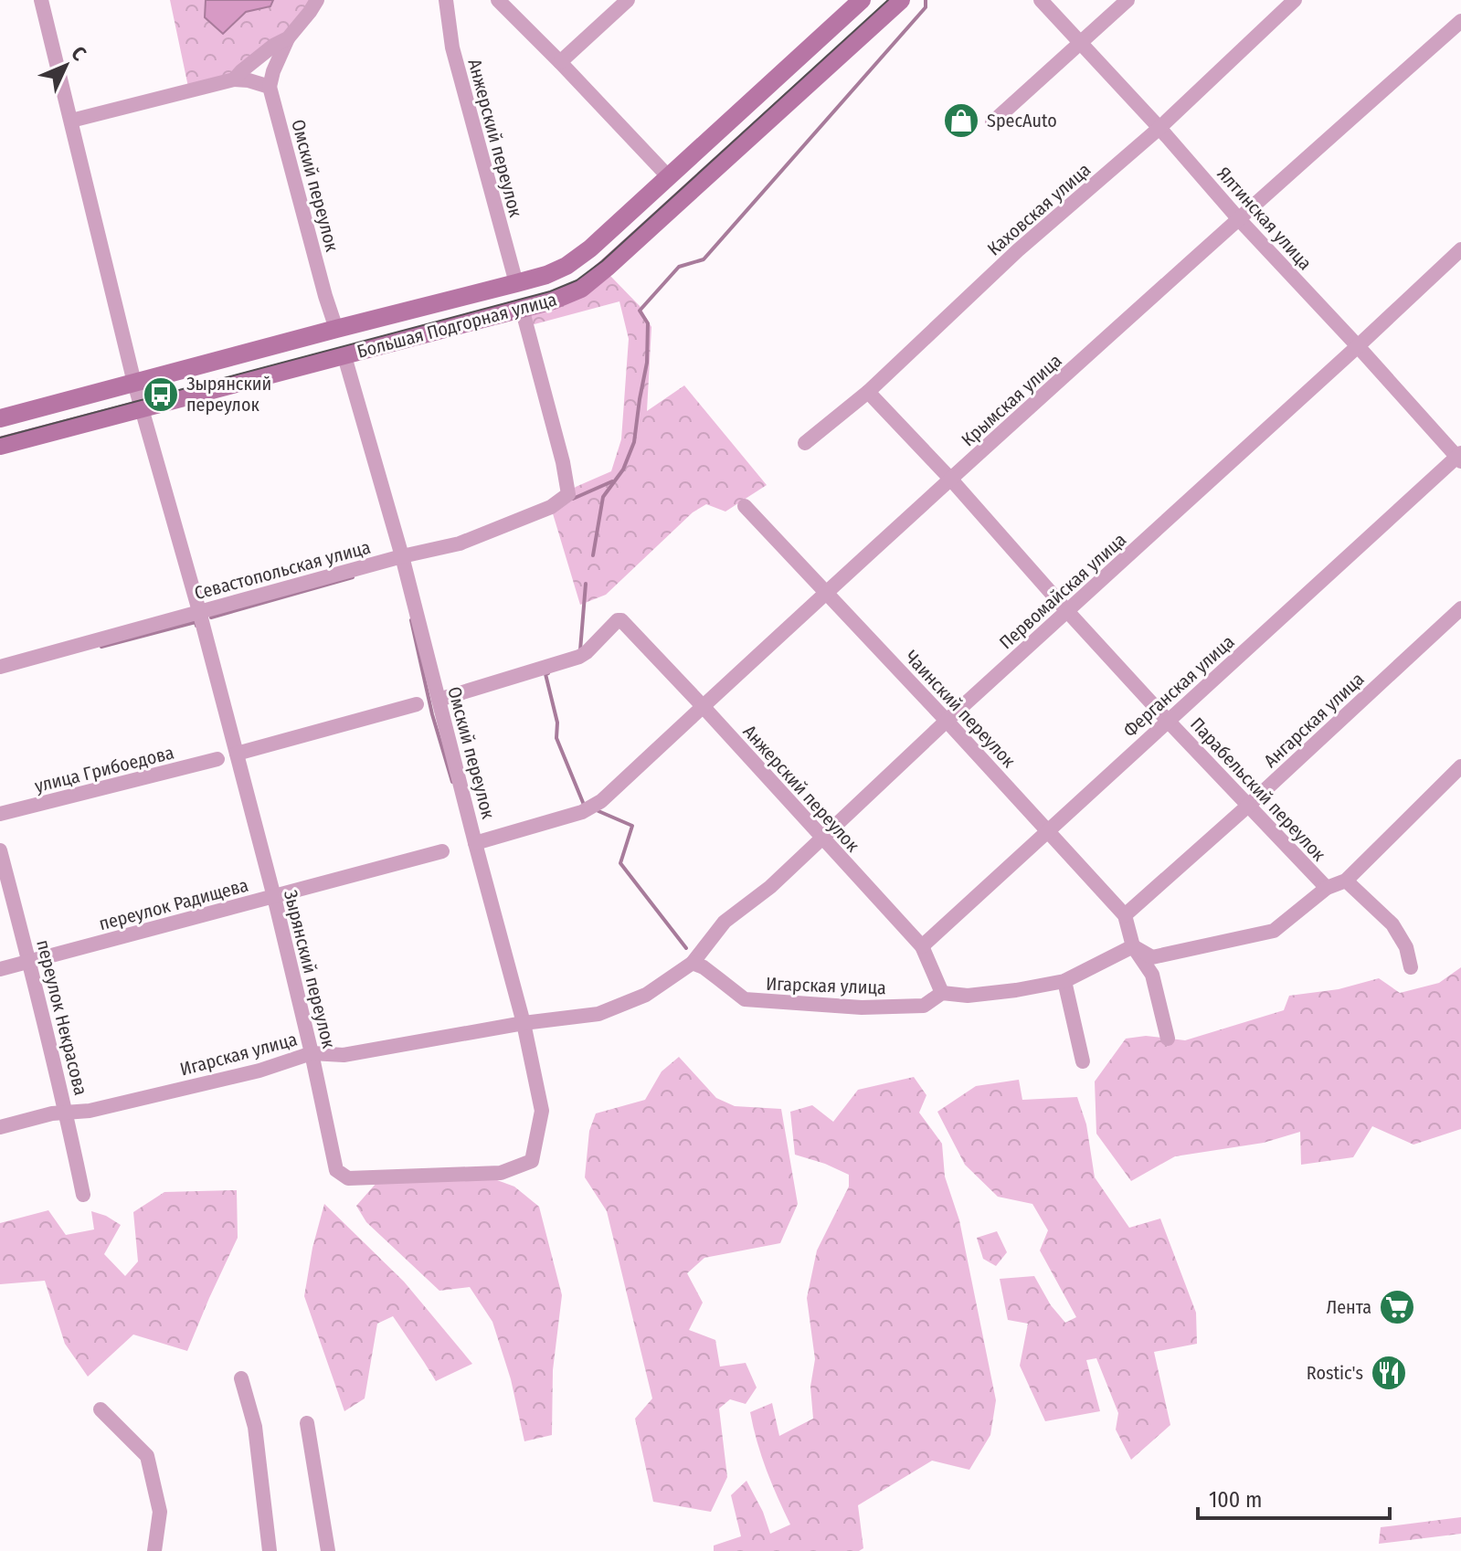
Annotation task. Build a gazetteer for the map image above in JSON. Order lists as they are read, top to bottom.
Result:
{
  "streets": {
    "main road": ["Большая Подгорная улица"],
    "street": [
      "Анжерский переулок",
      "Омский переулок",
      "Каховская улица",
      "Ялтинская улица",
      "Крымская улица",
      "Севастопольская улица",
      "Первомайская улица",
      "Ферганская улица",
      "Чаинский переулок",
      "Ангарская улица",
      "улица Грибоедова",
      "Парабельский переулок",
      "переулок Радищева",
      "Зырянский переулок",
      "Игарская улица",
      "переулок Некрасова"
    ]
  },
  "crossings": [
    ["Анжерский переулок", "Омский переулок"],
    ["Анжерский переулок", "Большая Подгорная улица"],
    ["Анжерский переулок", "Крымская улица"],
    ["Анжерский переулок", "Первомайская улица"],
    ["Анжерский переулок", "Ферганская улица"],
    ["Анжерский переулок", "Игарская улица"],
    ["Омский переулок", "Большая Подгорная улица"],
    ["Омский переулок", "Крымская улица"],
    ["Омский переулок", "Севастопольская улица"],
    ["Омский переулок", "Зырянский переулок"],
    ["Омский переулок", "Игарская улица"],
    ["Каховская улица", "Ялтинская улица"],
    ["Каховская улица", "Парабельский переулок"],
    ["Ялтинская улица", "Крымская улица"],
    ["Ялтинская улица", "Первомайская улица"],
    ["Ялтинская улица", "Ферганская улица"],
    ["Большая Подгорная улица", "Севастопольская улица"],
    ["Большая Подгорная улица", "Зырянский переулок"],
    ["Крымская улица", "Чаинский переулок"],
    ["Крымская улица", "Парабельский переулок"],
    ["Севастопольская улица", "Зырянский переулок"],
    ["Первомайская улица", "Чаинский переулок"],
    ["Первомайская улица", "Парабельский переулок"],
    ["Первомайская улица", "Игарская улица"],
    ["Ферганская улица", "Чаинский переулок"],
    ["Ферганская улица", "Парабельский переулок"],
    ["Чаинский переулок", "Ангарская улица"],
    ["Чаинский переулок", "Игарская улица"],
    ["Ангарская улица", "Парабельский переулок"],
    ["переулок Радищева", "Зырянский переулок"],
    ["переулок Радищева", "переулок Некрасова"],
    ["Зырянский переулок", "Игарская улица"],
    ["Игарская улица", "переулок Некрасова"]
  ],
  "places": {
    "shop": ["SpecAuto"],
    "bus stop": ["Зырянский переулок"],
    "supermarket": ["Лента"],
    "restaurant": ["Rostic's"]
  },
  "scale_bar": "100 m",
  "north": "top right"
}
